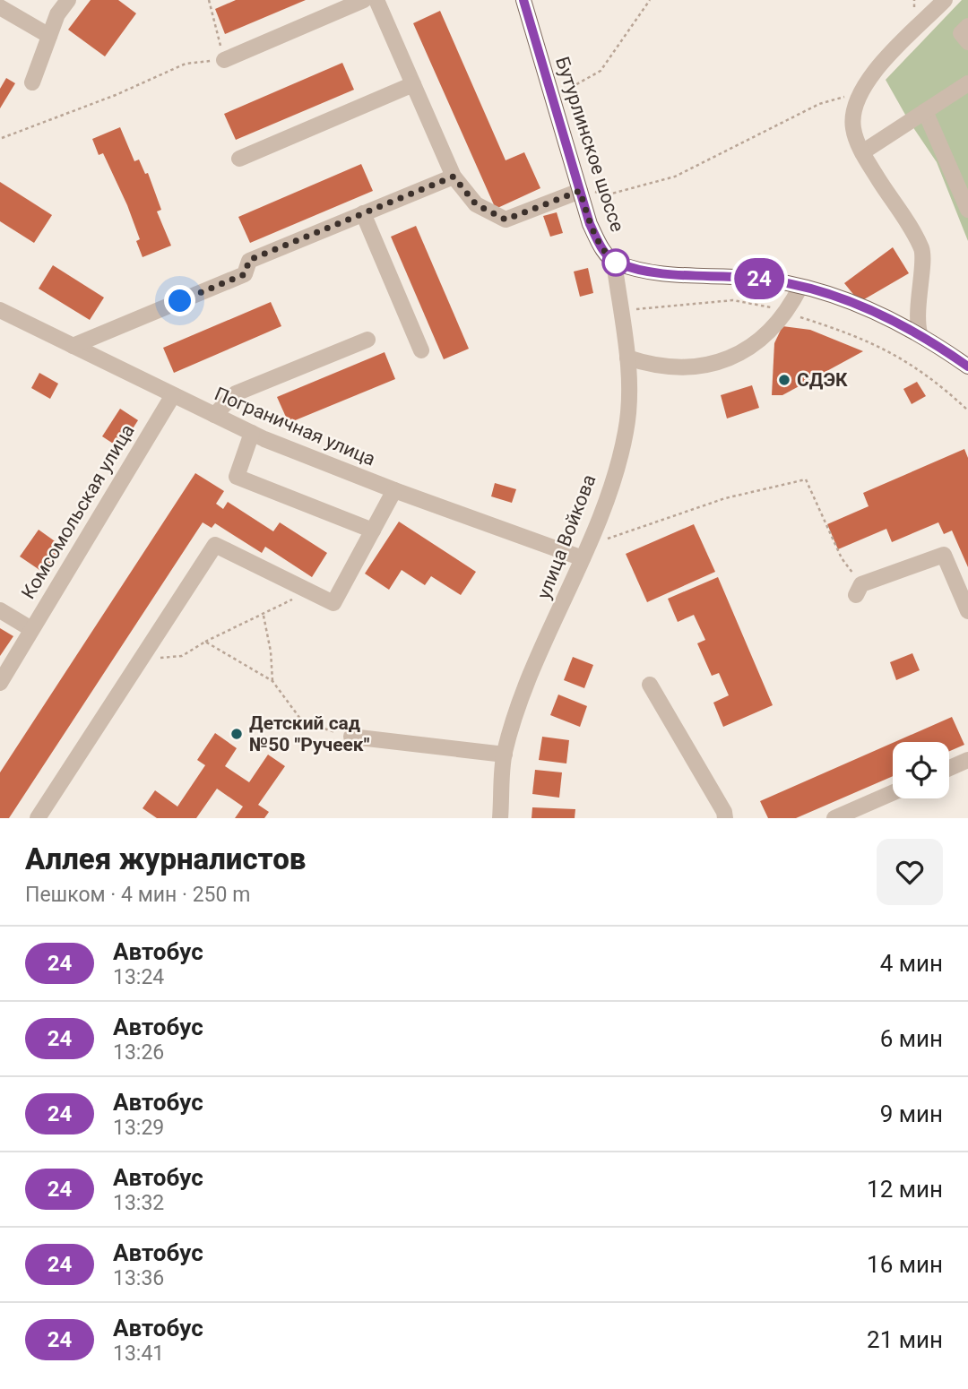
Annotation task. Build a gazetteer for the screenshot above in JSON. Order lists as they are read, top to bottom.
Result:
{
  "streets": {
    "main road": ["Бутурлинское шоссе"],
    "street": ["Пограничная улица", "Комсомольская улица", "улица Войкова"]
  },
  "crossings": [
    ["Бутурлинское шоссе", "улица Войкова"],
    ["Пограничная улица", "Комсомольская улица"],
    ["Пограничная улица", "улица Войкова"]
  ],
  "places": ["СДЭК", "Детский сад №50 \"Ручеек\""],
  "lines": ["bus line 24"],
  "page": {
    "on_map": "24",
    "heading": ["Аллея журналистов", "Пешком · 4 мин · 250 m"],
    "list": [
      {
        "mark": "24",
        "name": "Автобус",
        "note": "13:24",
        "value": "4 мин"
      },
      {
        "mark": "24",
        "name": "Автобус",
        "note": "13:26",
        "value": "6 мин"
      },
      {
        "mark": "24",
        "name": "Автобус",
        "note": "13:29",
        "value": "9 мин"
      },
      {
        "mark": "24",
        "name": "Автобус",
        "note": "13:32",
        "value": "12 мин"
      },
      {
        "mark": "24",
        "name": "Автобус",
        "note": "13:36",
        "value": "16 мин"
      },
      {
        "mark": "24",
        "name": "Автобус",
        "note": "13:41",
        "value": "21 мин"
      }
    ]
  }
}
